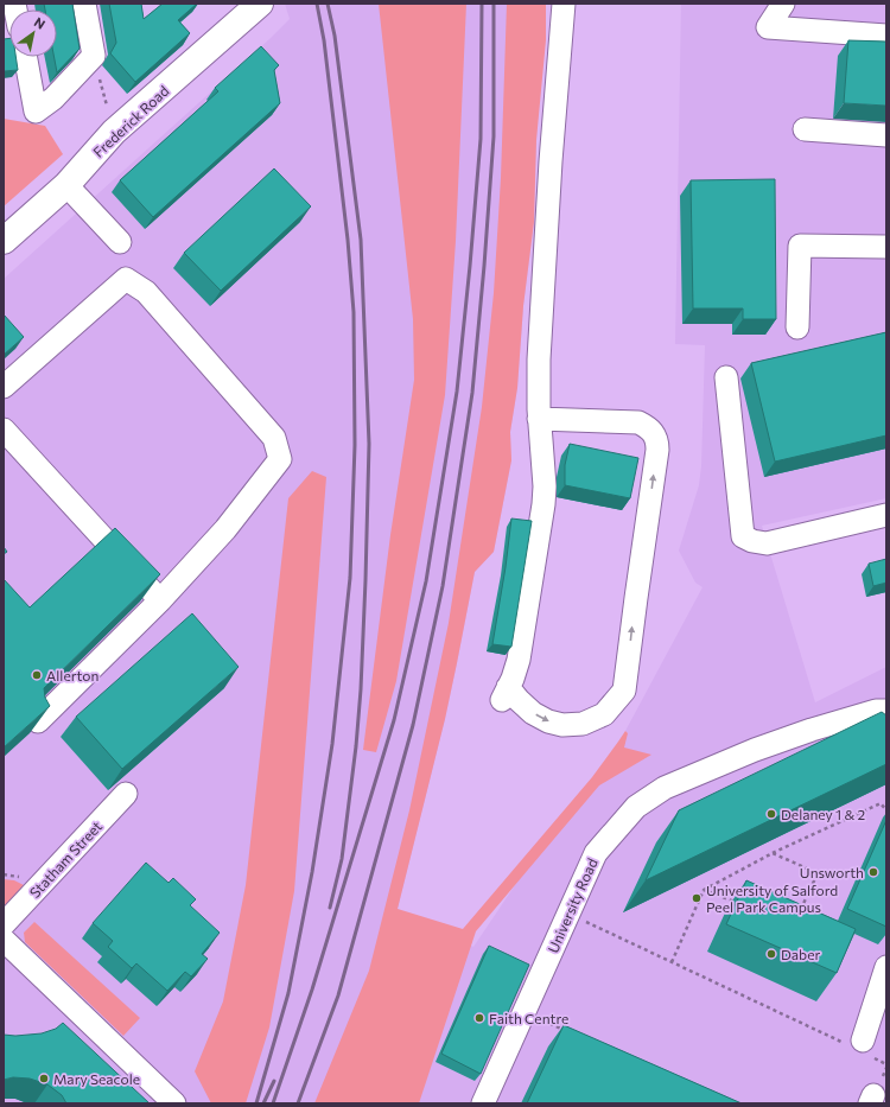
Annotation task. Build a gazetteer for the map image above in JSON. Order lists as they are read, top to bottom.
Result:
{
  "streets": {
    "main road": ["Frederick Road"],
    "street": ["Statham Street", "University Road"]
  },
  "places": [
    "Allerton",
    "Delaney 1 & 2",
    "Unsworth",
    "University of Salford Peel Park Campus",
    "Daber",
    "Faith Centre",
    "Mary Seacole"
  ],
  "north": "top right"
}
